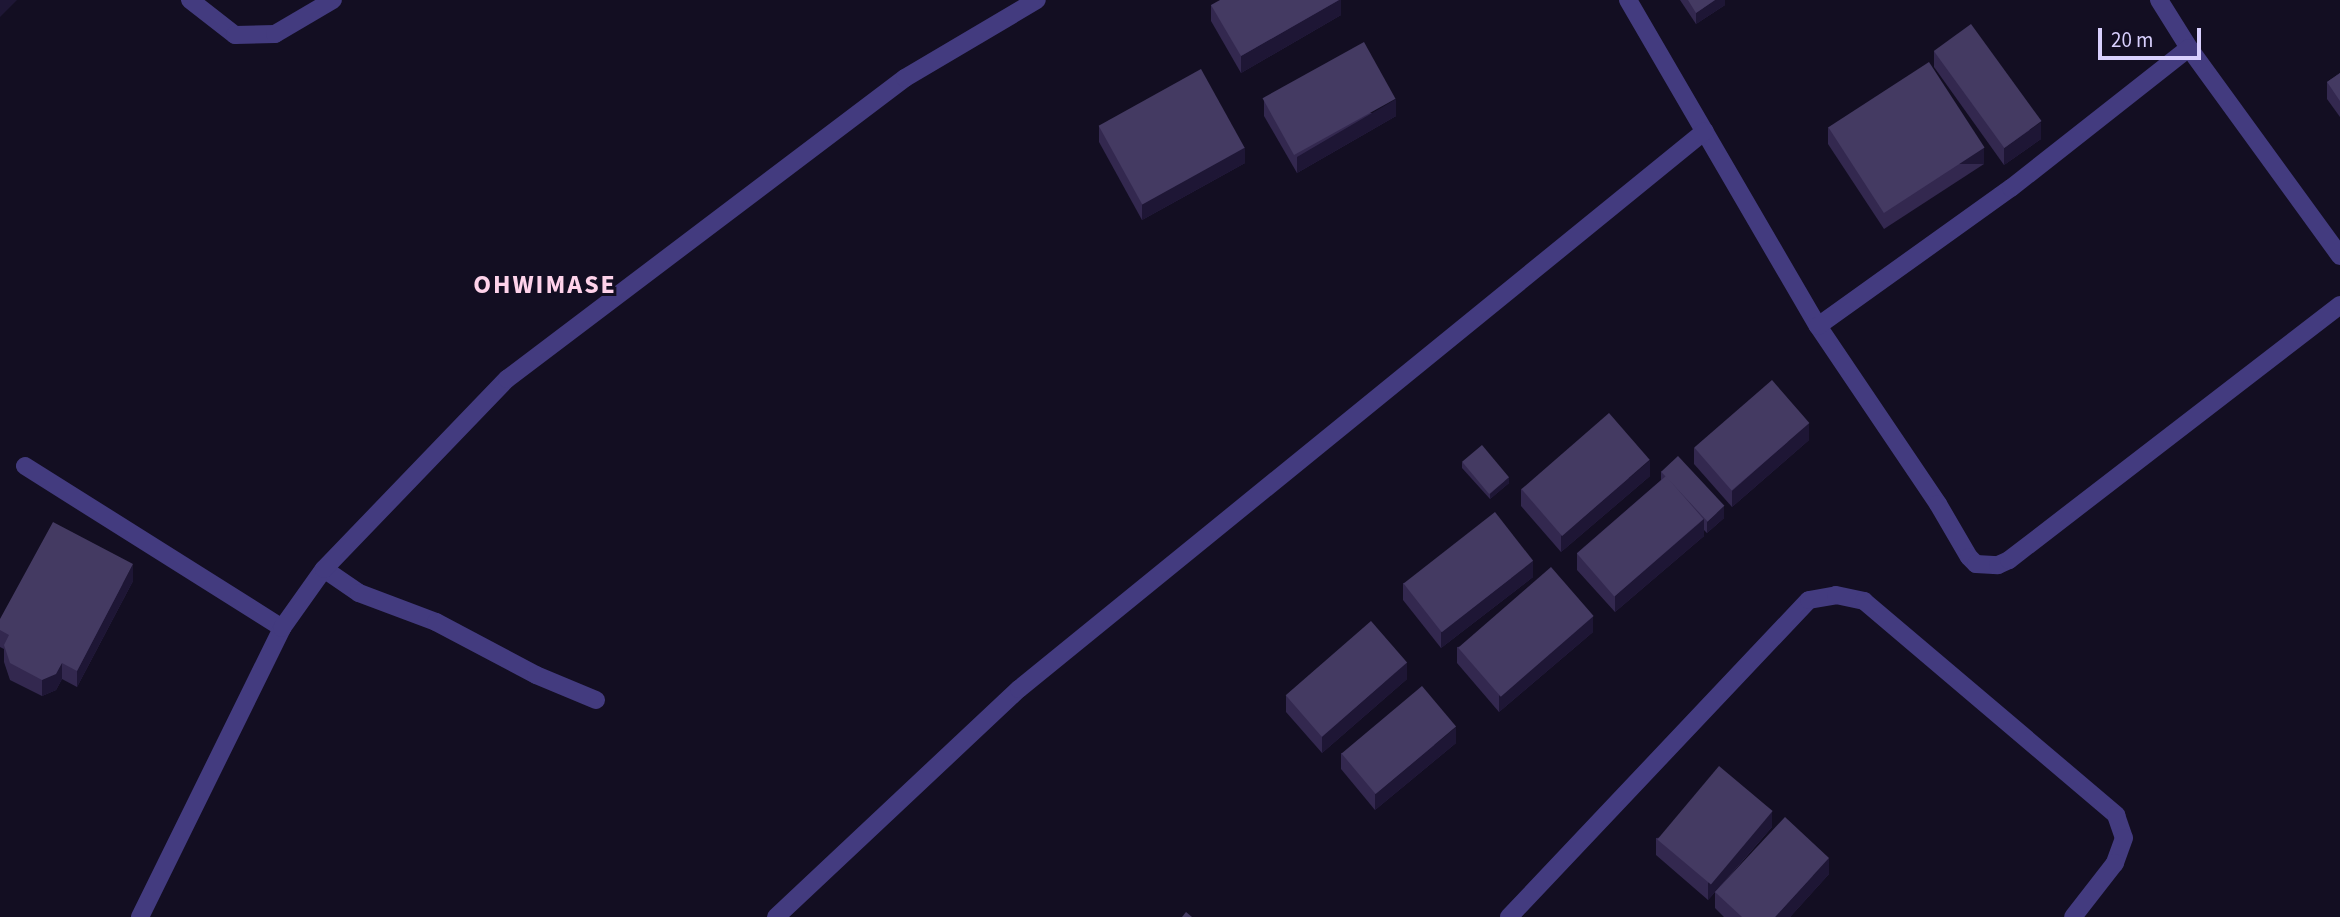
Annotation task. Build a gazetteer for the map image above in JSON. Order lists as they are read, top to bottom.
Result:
{
  "districts": ["OHWIMASE"],
  "scale_bar": "20 m"
}
